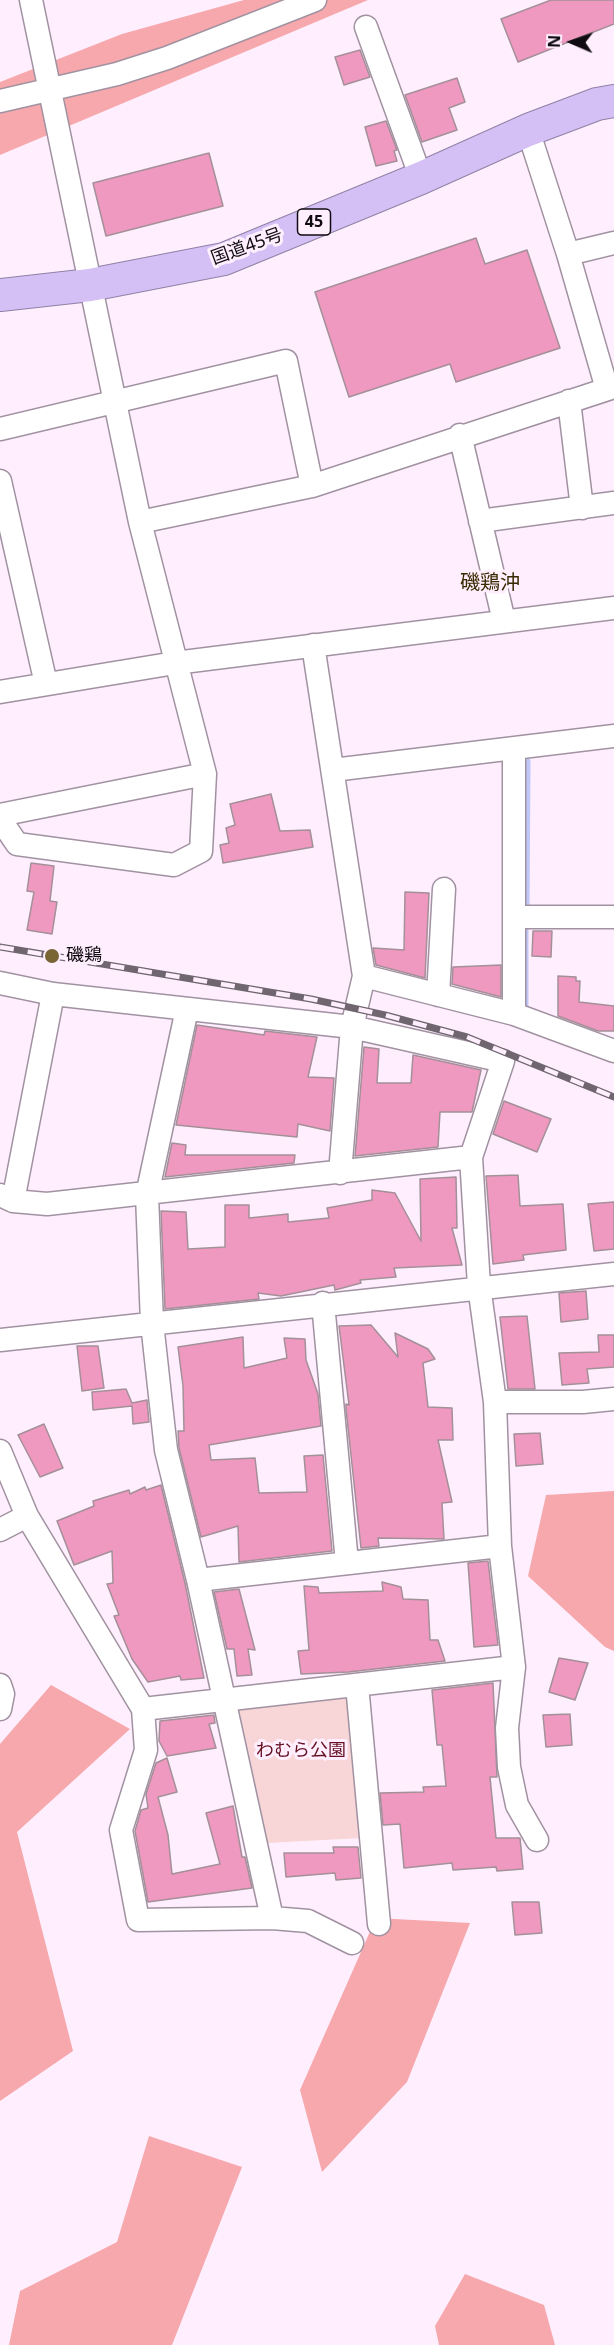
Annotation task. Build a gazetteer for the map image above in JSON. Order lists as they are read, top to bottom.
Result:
{
  "streets": {
    "highway": ["45", "国道45号"]
  },
  "districts": ["磯鶏沖"],
  "parks": ["わむら公園"],
  "places": ["磯鶏"],
  "north": "left"
}
